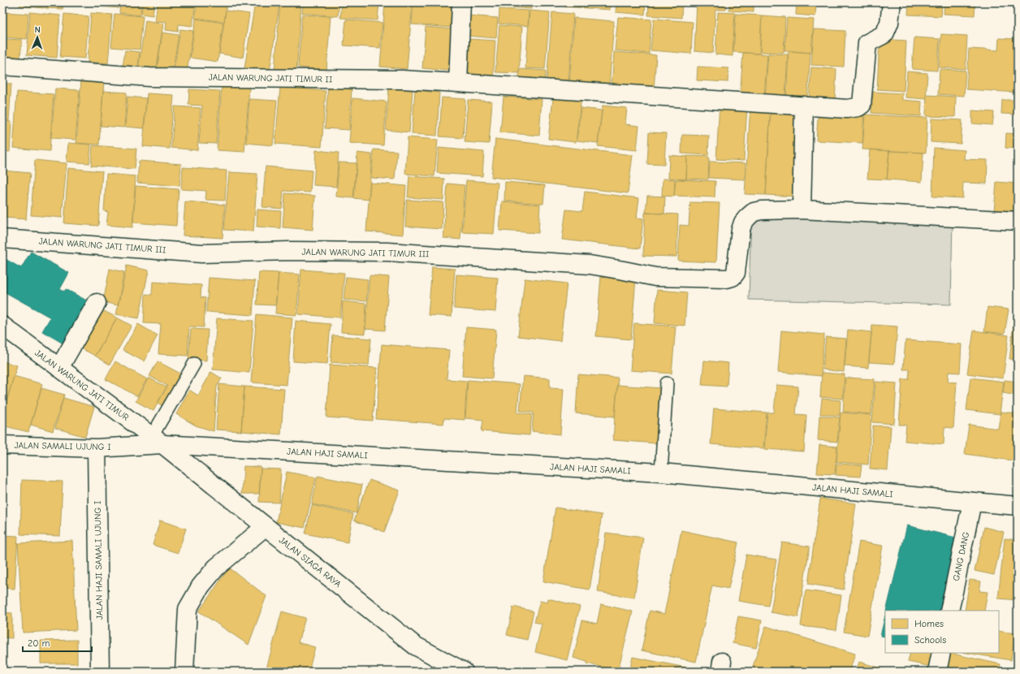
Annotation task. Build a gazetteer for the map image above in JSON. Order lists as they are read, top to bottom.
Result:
{
  "streets": {
    "street": [
      "JALAN WARUNG JATI TIMUR II",
      "JALAN WARUNG JATI TIMUR III",
      "JALAN WARUNG JATI TIMUR",
      "JALAN SAMALI UJUNG I",
      "JALAN HAJI SAMALI",
      "GANG DANG",
      "JALAN HAJI SAMALI UJUNG I",
      "JALAN SIAGA RAYA"
    ]
  },
  "crossings": [
    ["JALAN WARUNG JATI TIMUR", "JALAN SAMALI UJUNG I"],
    ["JALAN WARUNG JATI TIMUR", "JALAN HAJI SAMALI"],
    ["JALAN WARUNG JATI TIMUR", "JALAN SIAGA RAYA"],
    ["JALAN SAMALI UJUNG I", "JALAN HAJI SAMALI"],
    ["JALAN SAMALI UJUNG I", "JALAN HAJI SAMALI UJUNG I"],
    ["JALAN SAMALI UJUNG I", "JALAN SIAGA RAYA"],
    ["JALAN HAJI SAMALI", "GANG DANG"],
    ["JALAN HAJI SAMALI", "JALAN SIAGA RAYA"]
  ],
  "legend": ["Homes", "Schools"],
  "scale_bar": "20 m",
  "north": "top"
}
